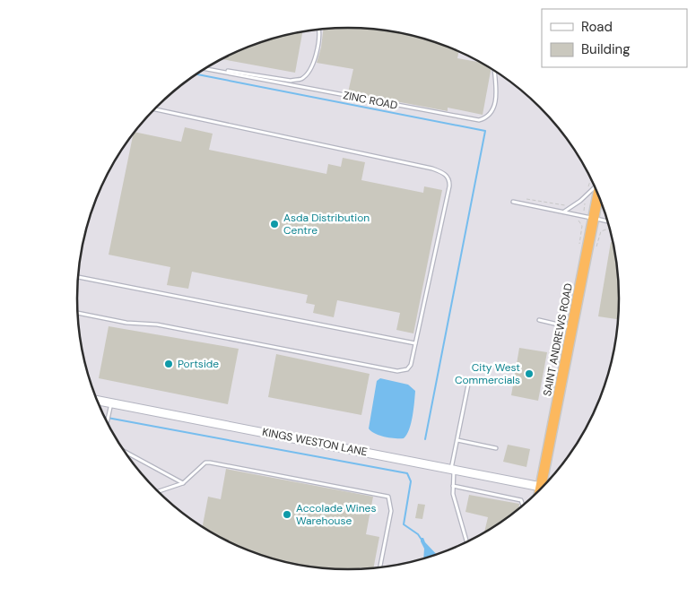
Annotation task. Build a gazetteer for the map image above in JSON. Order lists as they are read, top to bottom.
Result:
{
  "streets": {
    "highway": ["SAINT ANDREWS ROAD"],
    "street": ["KINGS WESTON LANE"],
    "lane": ["ZINC ROAD"]
  },
  "crossings": [
    ["SAINT ANDREWS ROAD", "KINGS WESTON LANE"]
  ],
  "places": [
    "Asda Distribution Centre",
    "Portside",
    "City West Commercials",
    "Accolade Wines Warehouse"
  ],
  "legend": ["Road", "Building"]
}
